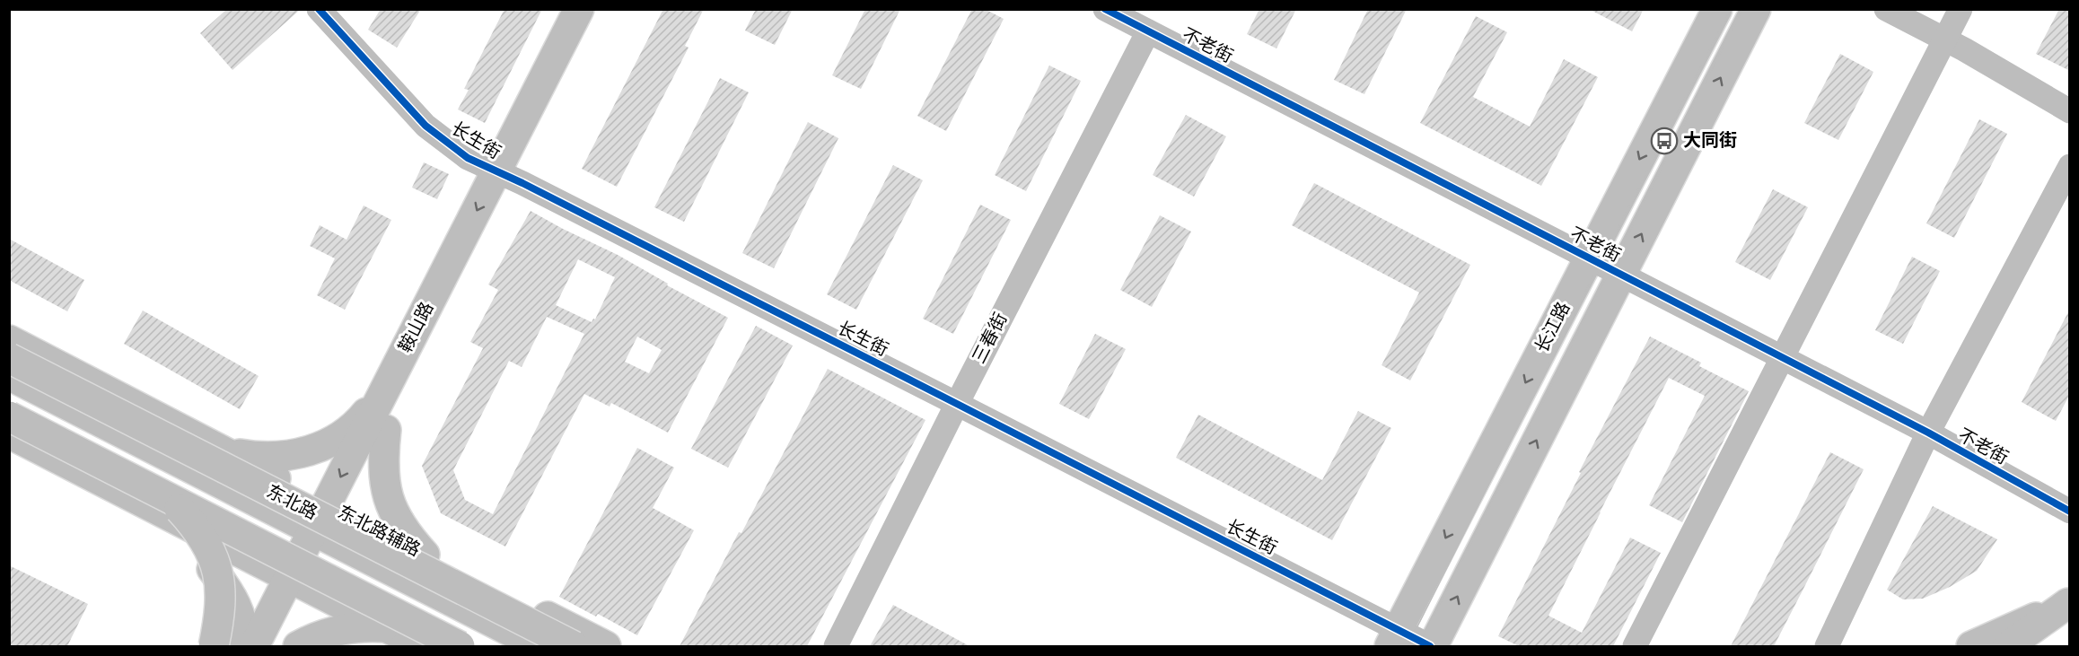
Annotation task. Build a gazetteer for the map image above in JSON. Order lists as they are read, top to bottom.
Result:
{
  "streets": {
    "main road": [
      "鞍山路",
      "长江路",
      "东北路",
      "东北路辅路"
    ],
    "street": ["不老街", "长生街", "三春街"]
  },
  "crossings": [
    ["不老街", "长江路"],
    ["不老街", "三春街"],
    ["长生街", "鞍山路"],
    ["长生街", "长江路"],
    ["长生街", "三春街"],
    ["鞍山路", "东北路"],
    ["鞍山路", "东北路辅路"]
  ],
  "places": {
    "bus stop": ["大同街"]
  }
}
